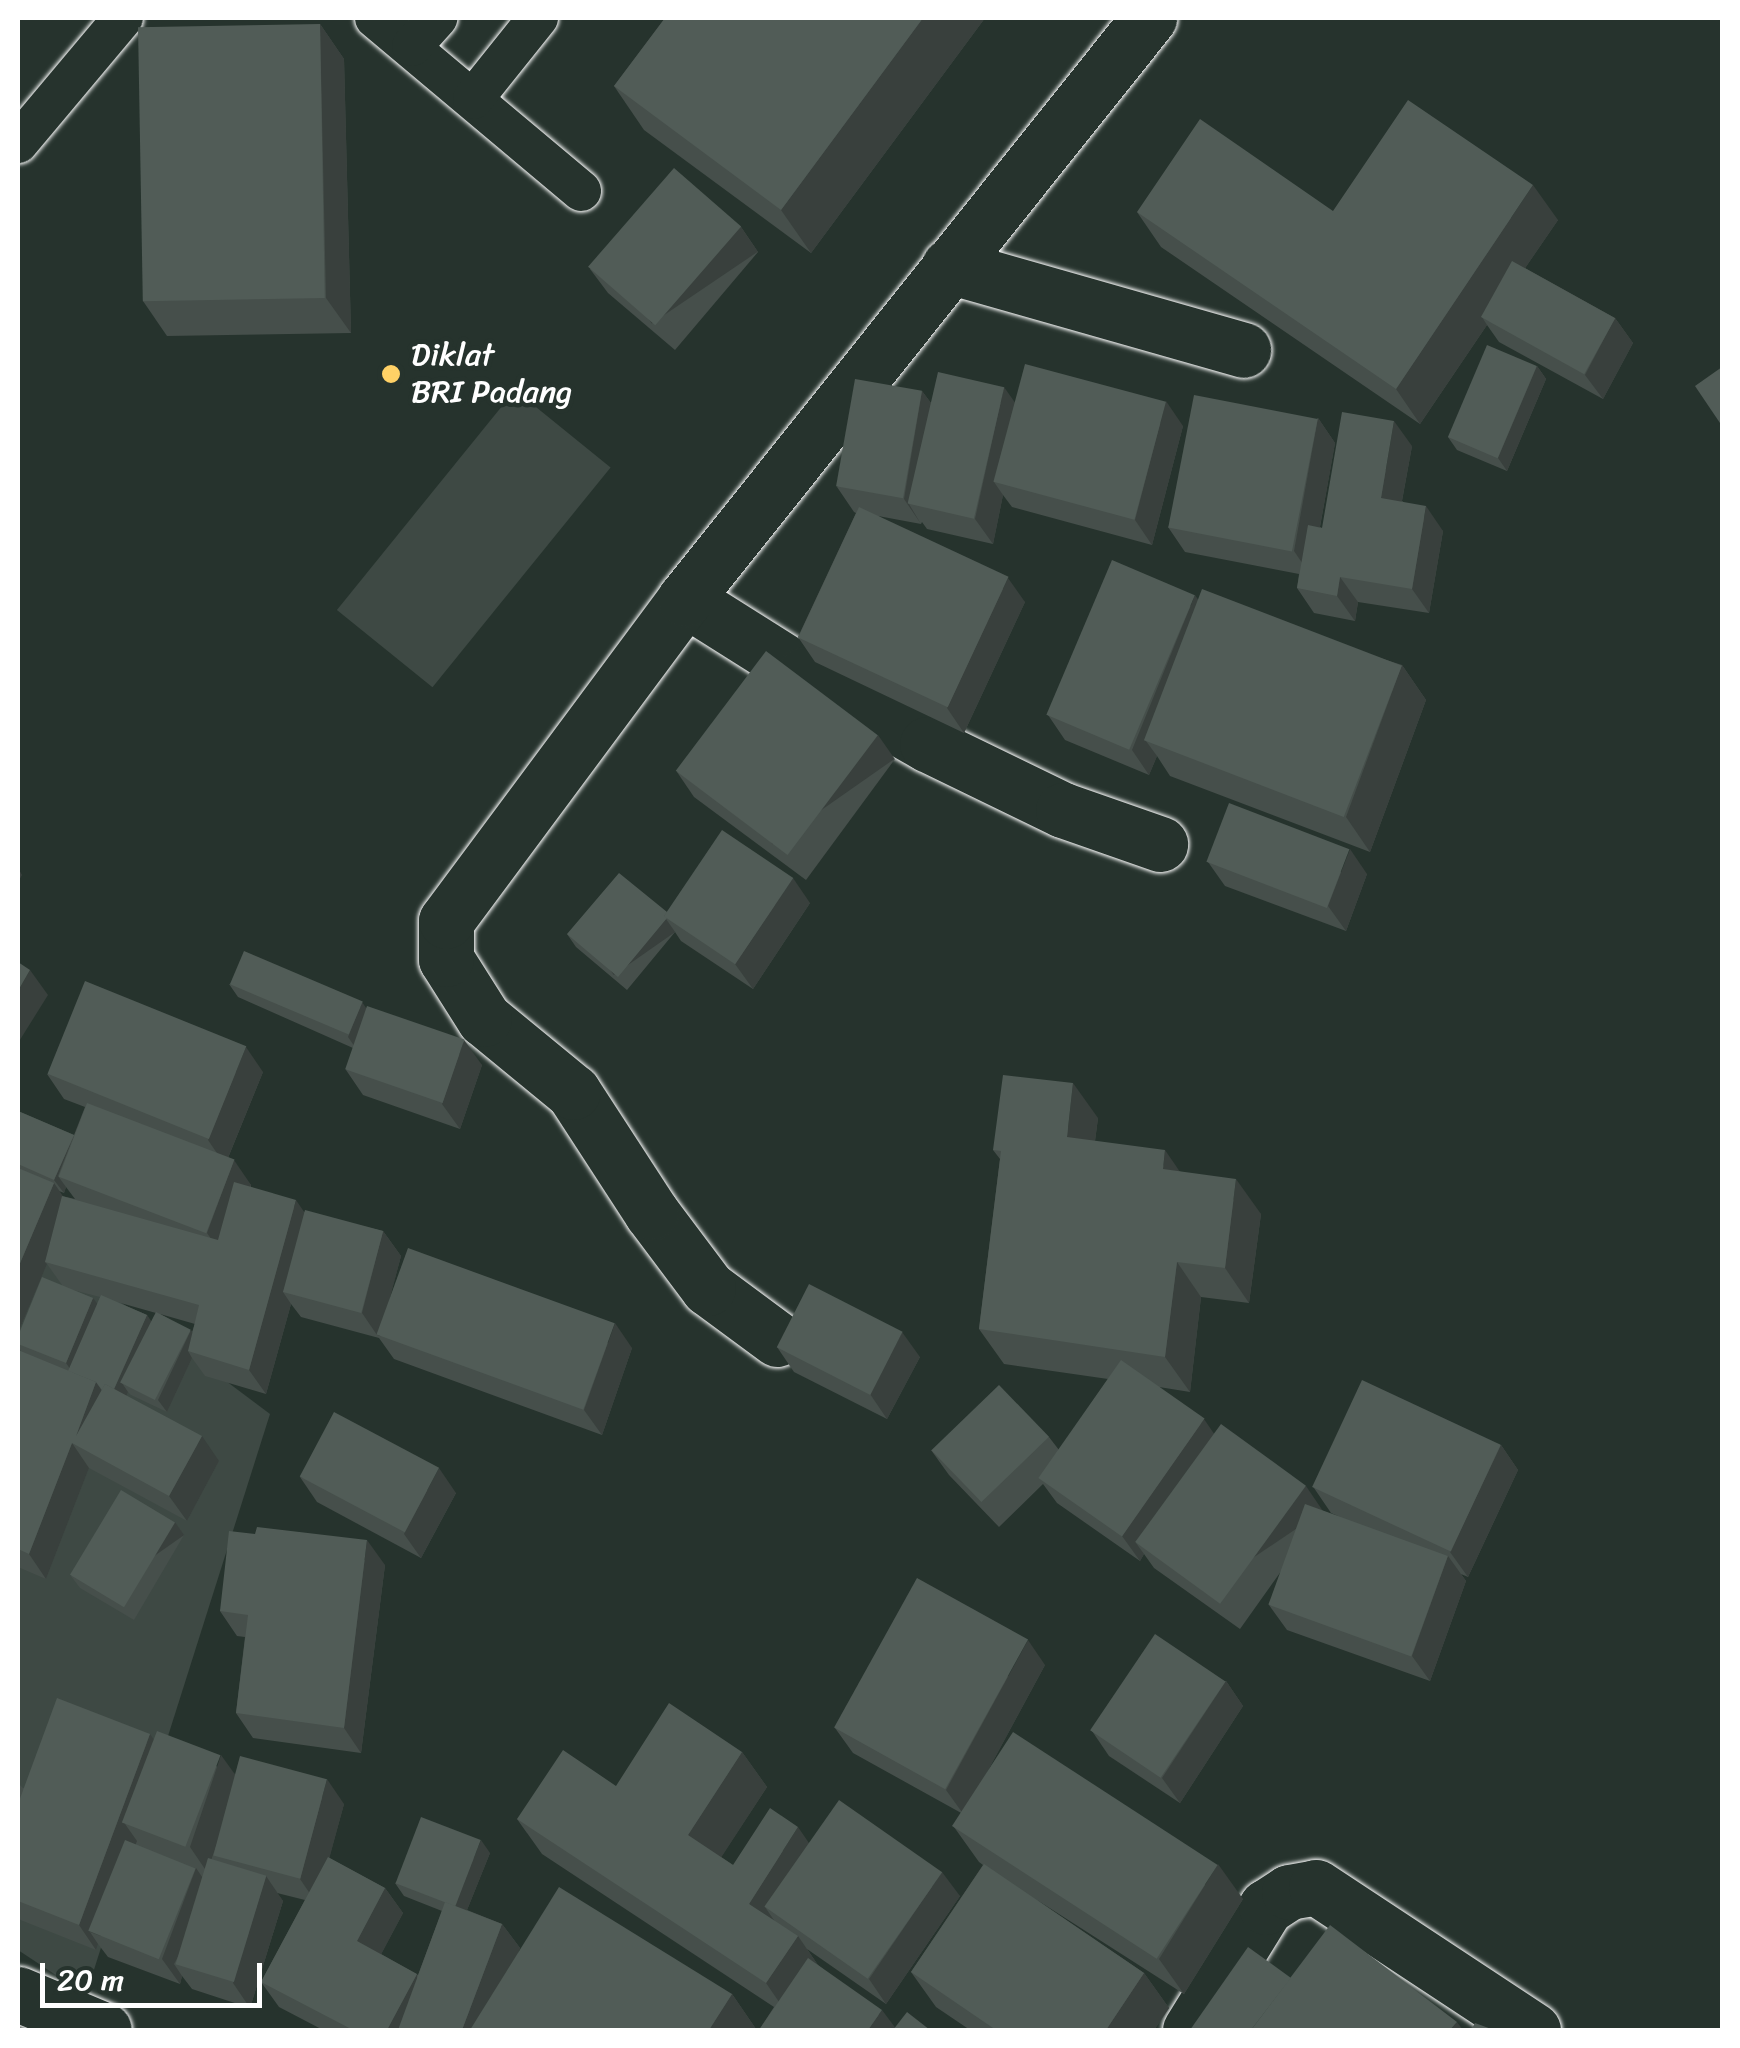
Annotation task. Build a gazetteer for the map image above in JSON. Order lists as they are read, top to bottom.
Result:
{
  "places": ["Diklat BRI Padang"],
  "scale_bar": "20 m"
}
